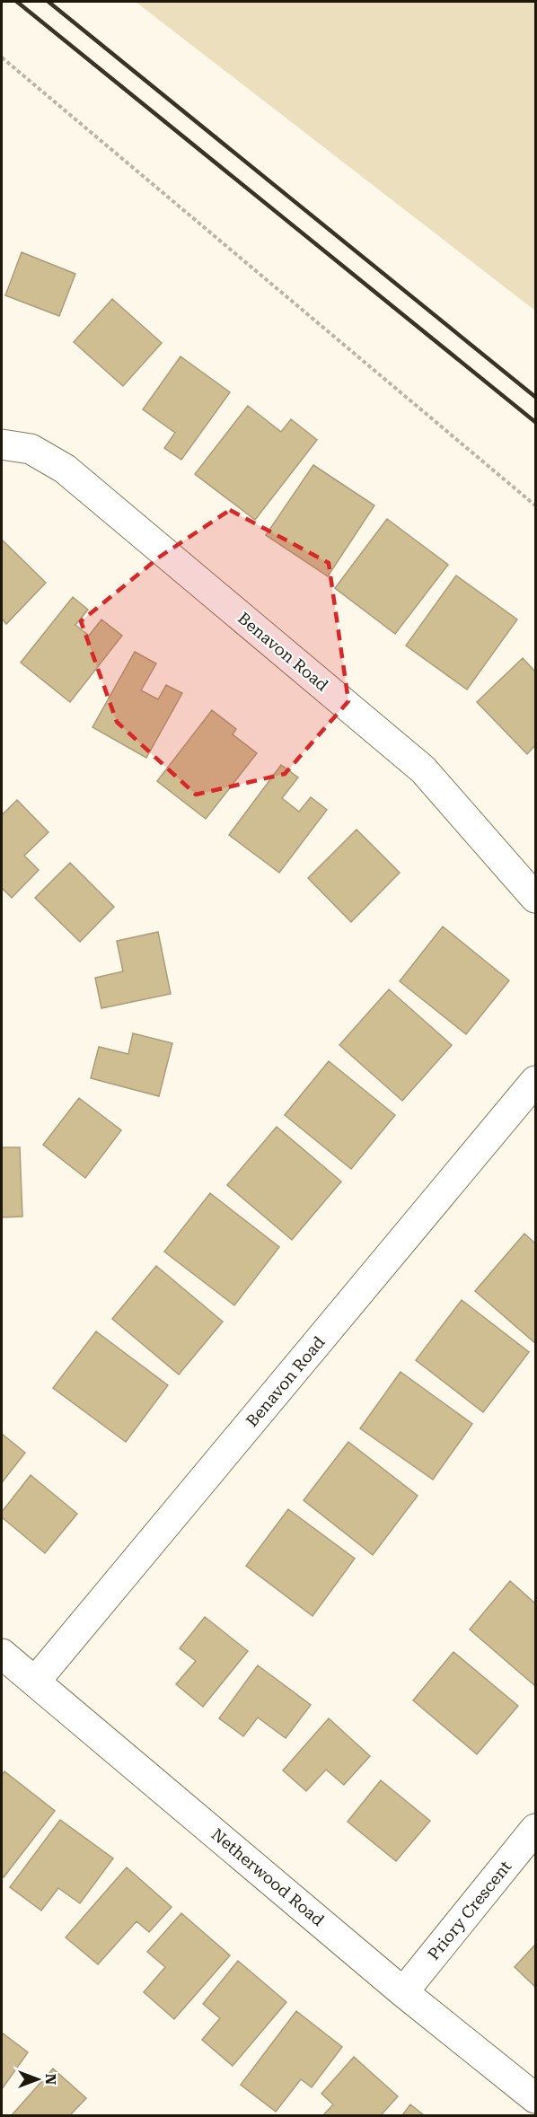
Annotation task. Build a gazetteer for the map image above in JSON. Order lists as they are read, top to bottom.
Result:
{
  "streets": {
    "street": ["Benavon Road", "Netherwood Road", "Priory Crescent"]
  },
  "crossings": [
    ["Benavon Road", "Netherwood Road"],
    ["Netherwood Road", "Priory Crescent"]
  ],
  "north": "right"
}
